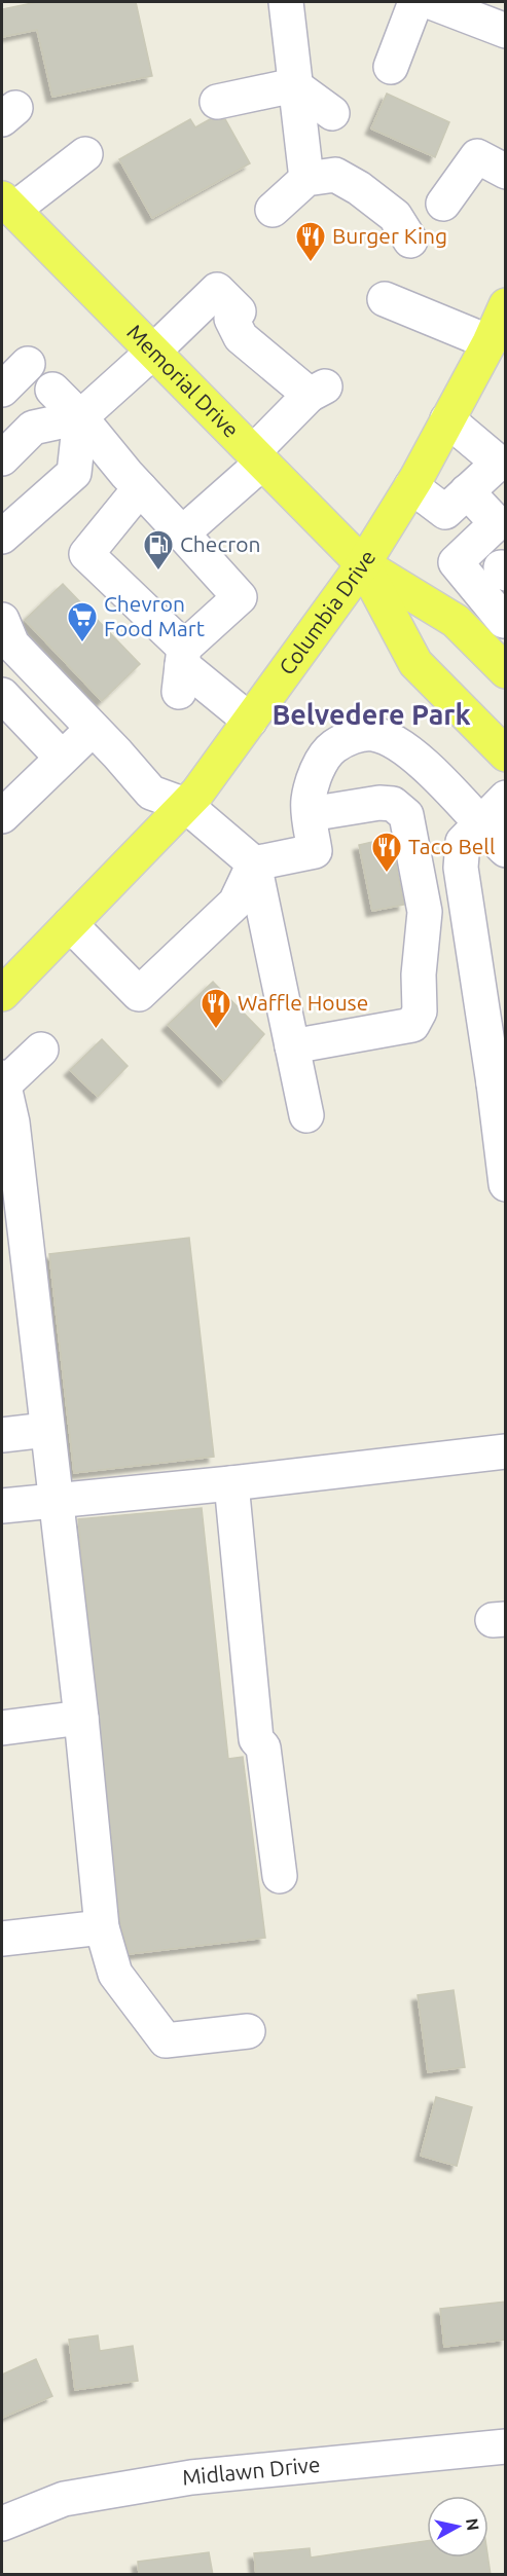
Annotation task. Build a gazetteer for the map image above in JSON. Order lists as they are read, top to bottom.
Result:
{
  "streets": {
    "main road": ["Memorial Drive", "Columbia Drive"],
    "street": ["Midlawn Drive"]
  },
  "crossings": [
    ["Memorial Drive", "Columbia Drive"]
  ],
  "districts": ["Belvedere Park"],
  "places": {
    "restaurant": ["Burger King", "Taco Bell", "Waffle House"],
    "fuel station": ["Checron"],
    "supermarket": ["Chevron Food Mart"]
  },
  "north": "right"
}
